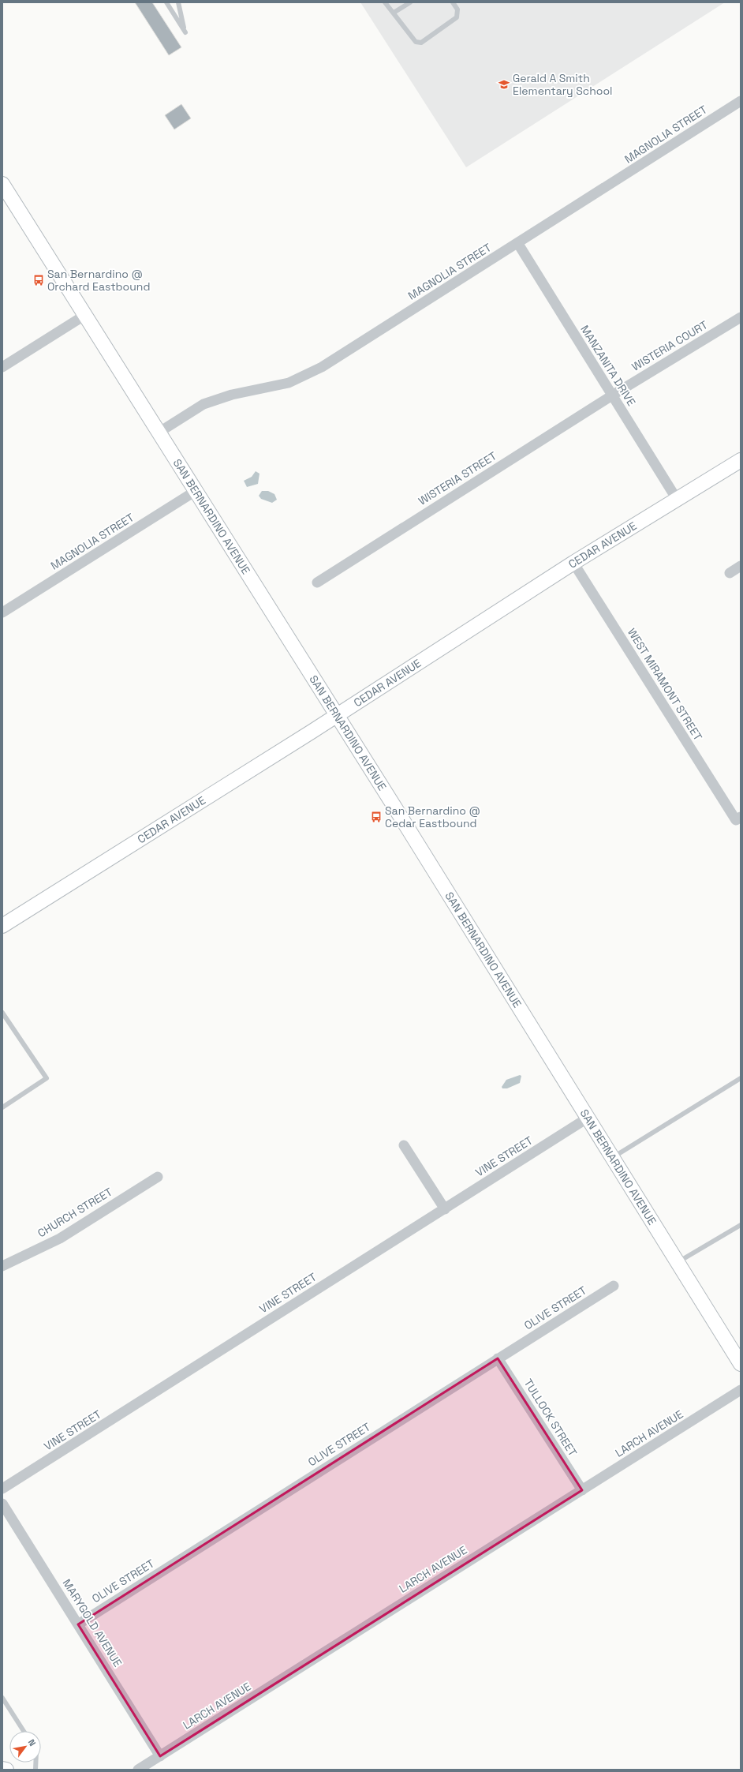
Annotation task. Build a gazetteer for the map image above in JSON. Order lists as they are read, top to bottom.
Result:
{
  "streets": {
    "main road": ["SAN BERNARDINO AVENUE", "CEDAR AVENUE"],
    "street": [
      "MAGNOLIA STREET",
      "WISTERIA COURT",
      "MANZANITA DRIVE",
      "WISTERIA STREET",
      "WEST MIRAMONT STREET",
      "VINE STREET",
      "CHURCH STREET",
      "OLIVE STREET",
      "TULLOCK STREET",
      "LARCH AVENUE",
      "MARYGOLD AVENUE"
    ]
  },
  "crossings": [
    ["MAGNOLIA STREET", "MANZANITA DRIVE"],
    ["MAGNOLIA STREET", "SAN BERNARDINO AVENUE"],
    ["WISTERIA COURT", "MANZANITA DRIVE"],
    ["WISTERIA COURT", "WISTERIA STREET"],
    ["MANZANITA DRIVE", "WISTERIA STREET"],
    ["MANZANITA DRIVE", "CEDAR AVENUE"],
    ["SAN BERNARDINO AVENUE", "CEDAR AVENUE"],
    ["SAN BERNARDINO AVENUE", "VINE STREET"],
    ["CEDAR AVENUE", "WEST MIRAMONT STREET"],
    ["OLIVE STREET", "TULLOCK STREET"],
    ["OLIVE STREET", "MARYGOLD AVENUE"],
    ["TULLOCK STREET", "LARCH AVENUE"],
    ["LARCH AVENUE", "MARYGOLD AVENUE"]
  ],
  "places": {
    "school or university": ["Gerald A Smith Elementary School"],
    "bus stop": ["San Bernardino @ Orchard Eastbound", "San Bernardino @ Cedar Eastbound"]
  },
  "north": "top right"
}
